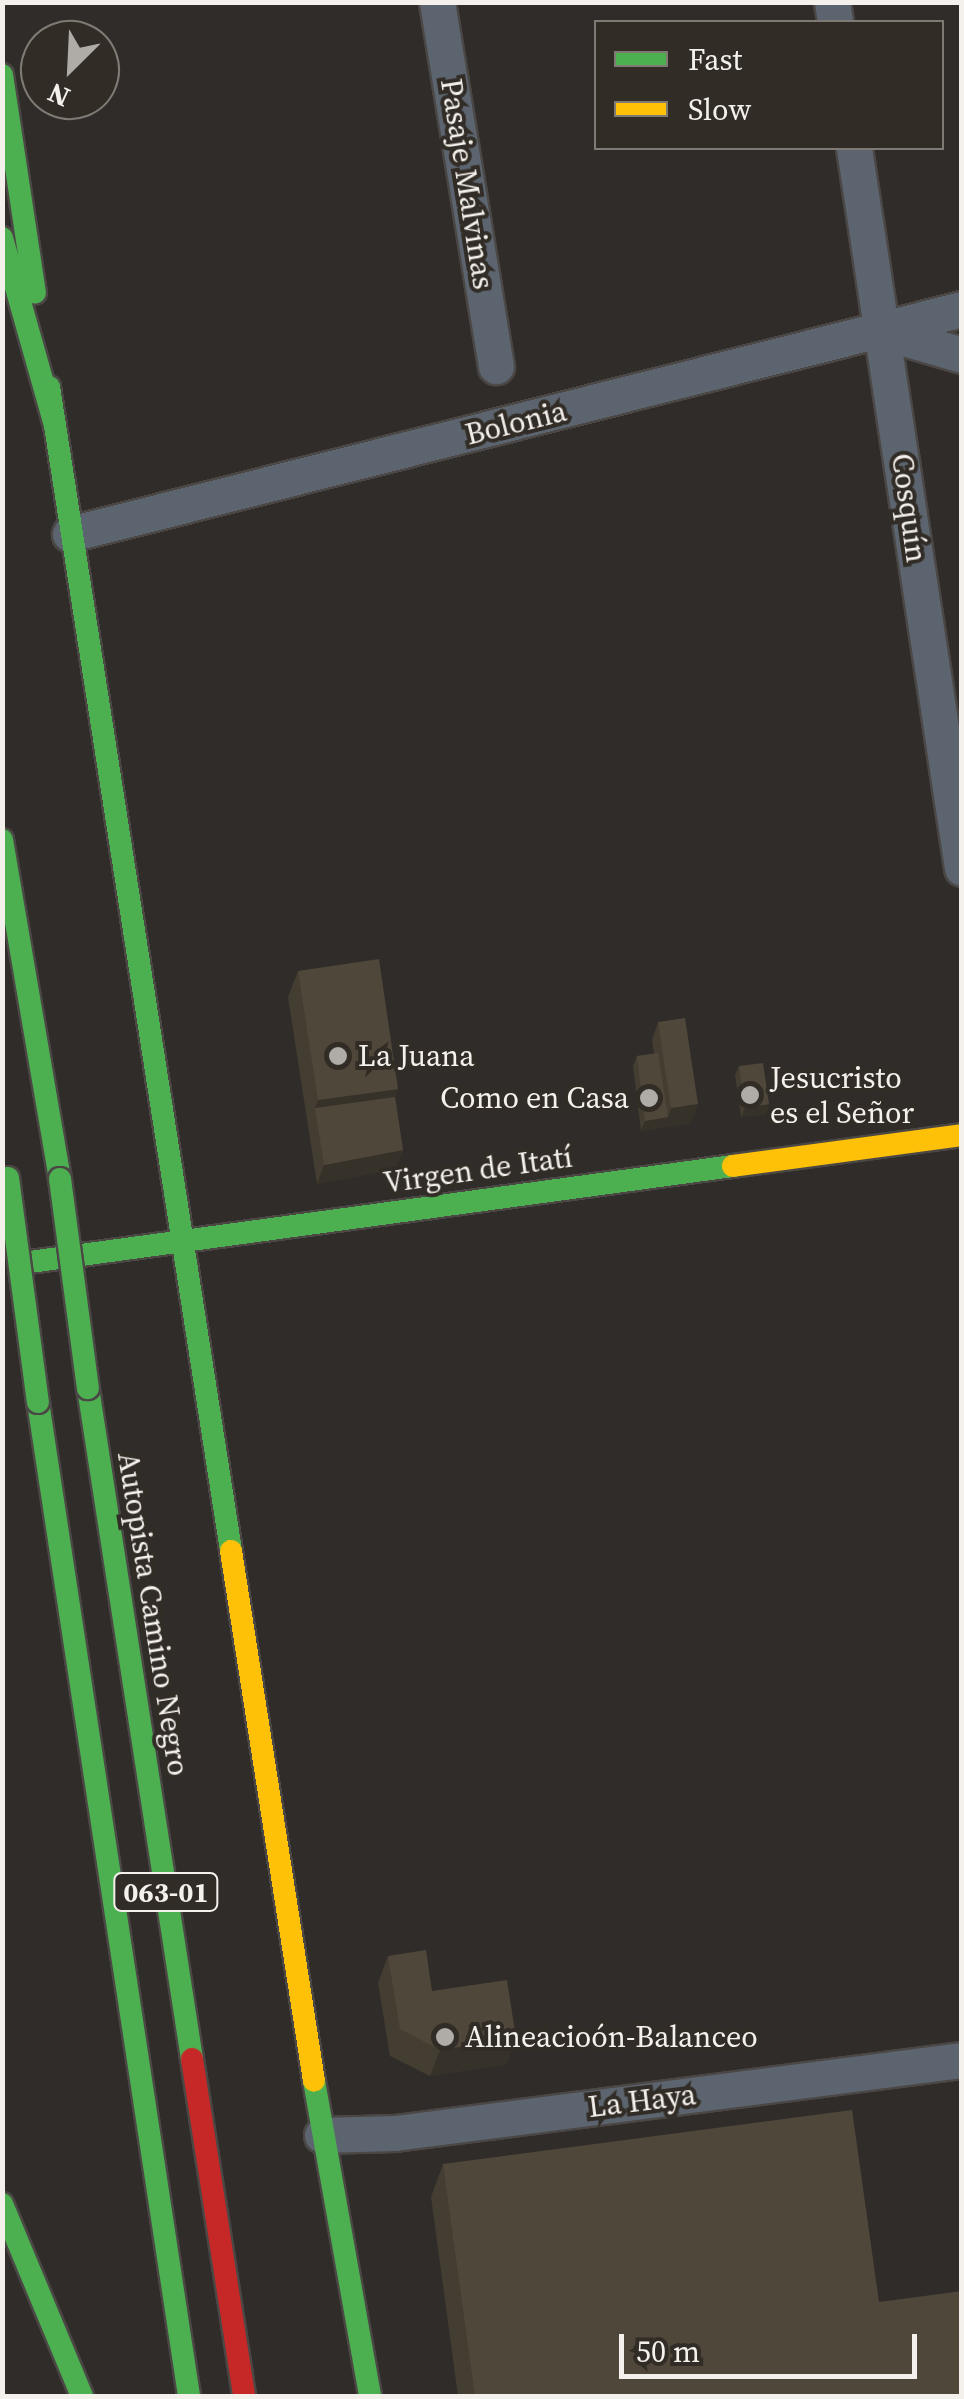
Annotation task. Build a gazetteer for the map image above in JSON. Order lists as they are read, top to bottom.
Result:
{
  "streets": {
    "main road": ["Virgen de Itatí", "Autopista Camino Negro", "063-01"],
    "street": [
      "Pasaje Malvinas",
      "Bolonia",
      "Cosquín",
      "La Haya"
    ]
  },
  "crossings": [
    ["Bolonia", "Cosquín"]
  ],
  "places": [
    "La Juana",
    "Jesucristo es el Señor",
    "Como en Casa",
    "Alineacioón-Balanceo"
  ],
  "legend": ["Fast", "Slow"],
  "scale_bar": "50 m",
  "north": "bottom left"
}
